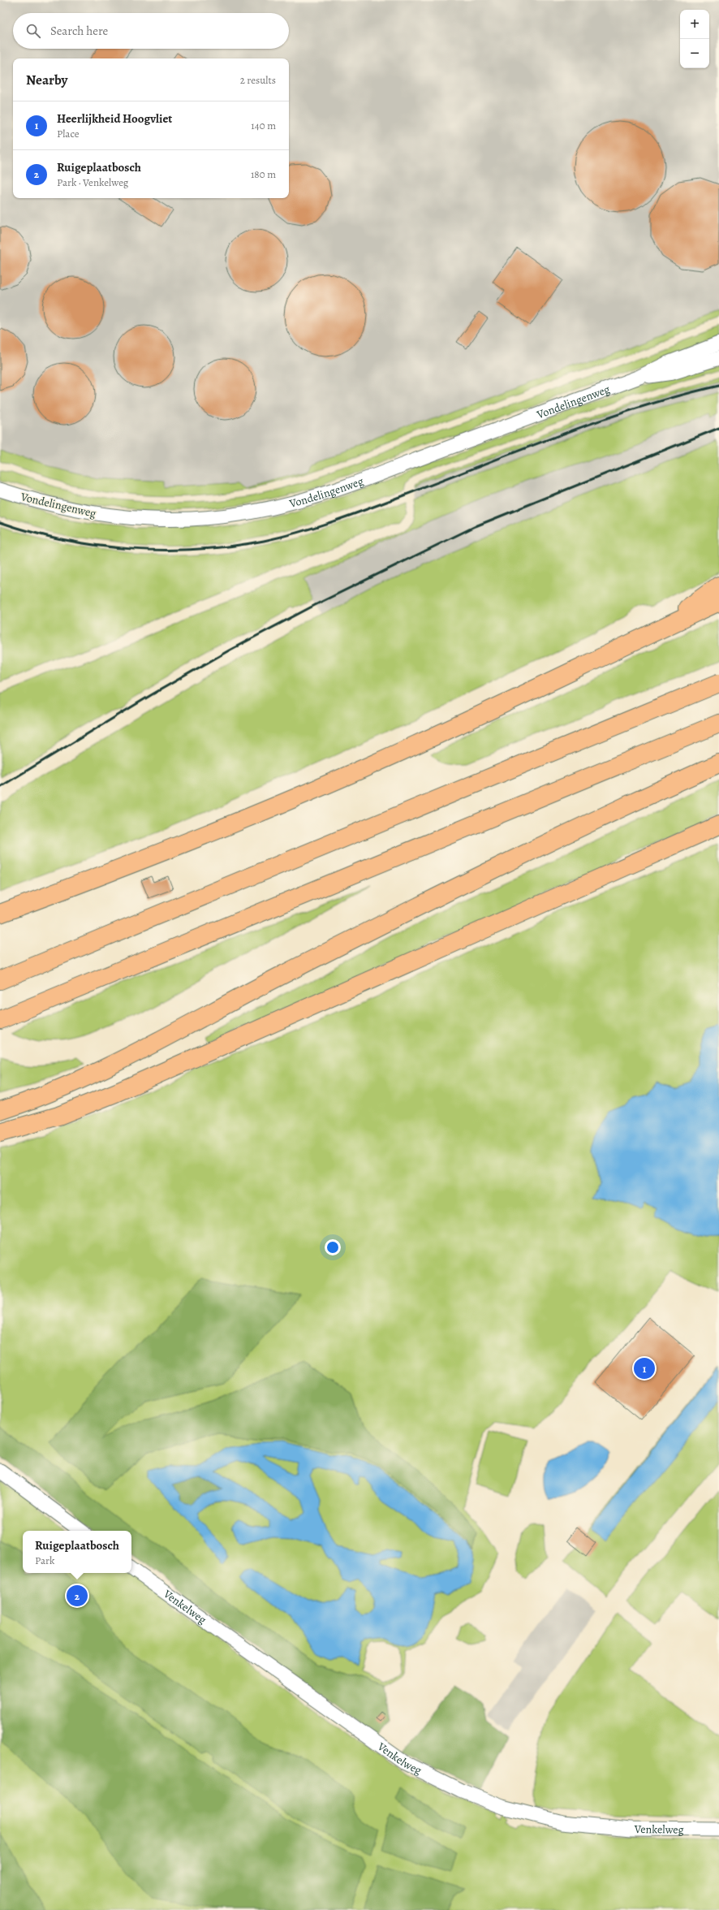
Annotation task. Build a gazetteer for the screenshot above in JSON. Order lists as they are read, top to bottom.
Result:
{
  "streets": {
    "street": ["Vondelingenweg", "Venkelweg"]
  },
  "page": {
    "map_buttons": ["+", "−"],
    "search": "Search here",
    "heading": ["Nearby", "2 results"],
    "list": [
      {
        "mark": "1",
        "name": "Heerlijkheid Hoogvliet",
        "note": "Place",
        "value": "140 m"
      },
      {
        "mark": "2",
        "name": "Ruigeplaatbosch",
        "note": "Park · Venkelweg",
        "value": "180 m"
      }
    ],
    "pins": ["1", "2"],
    "popup": ["Ruigeplaatbosch", "Park"]
  }
}
